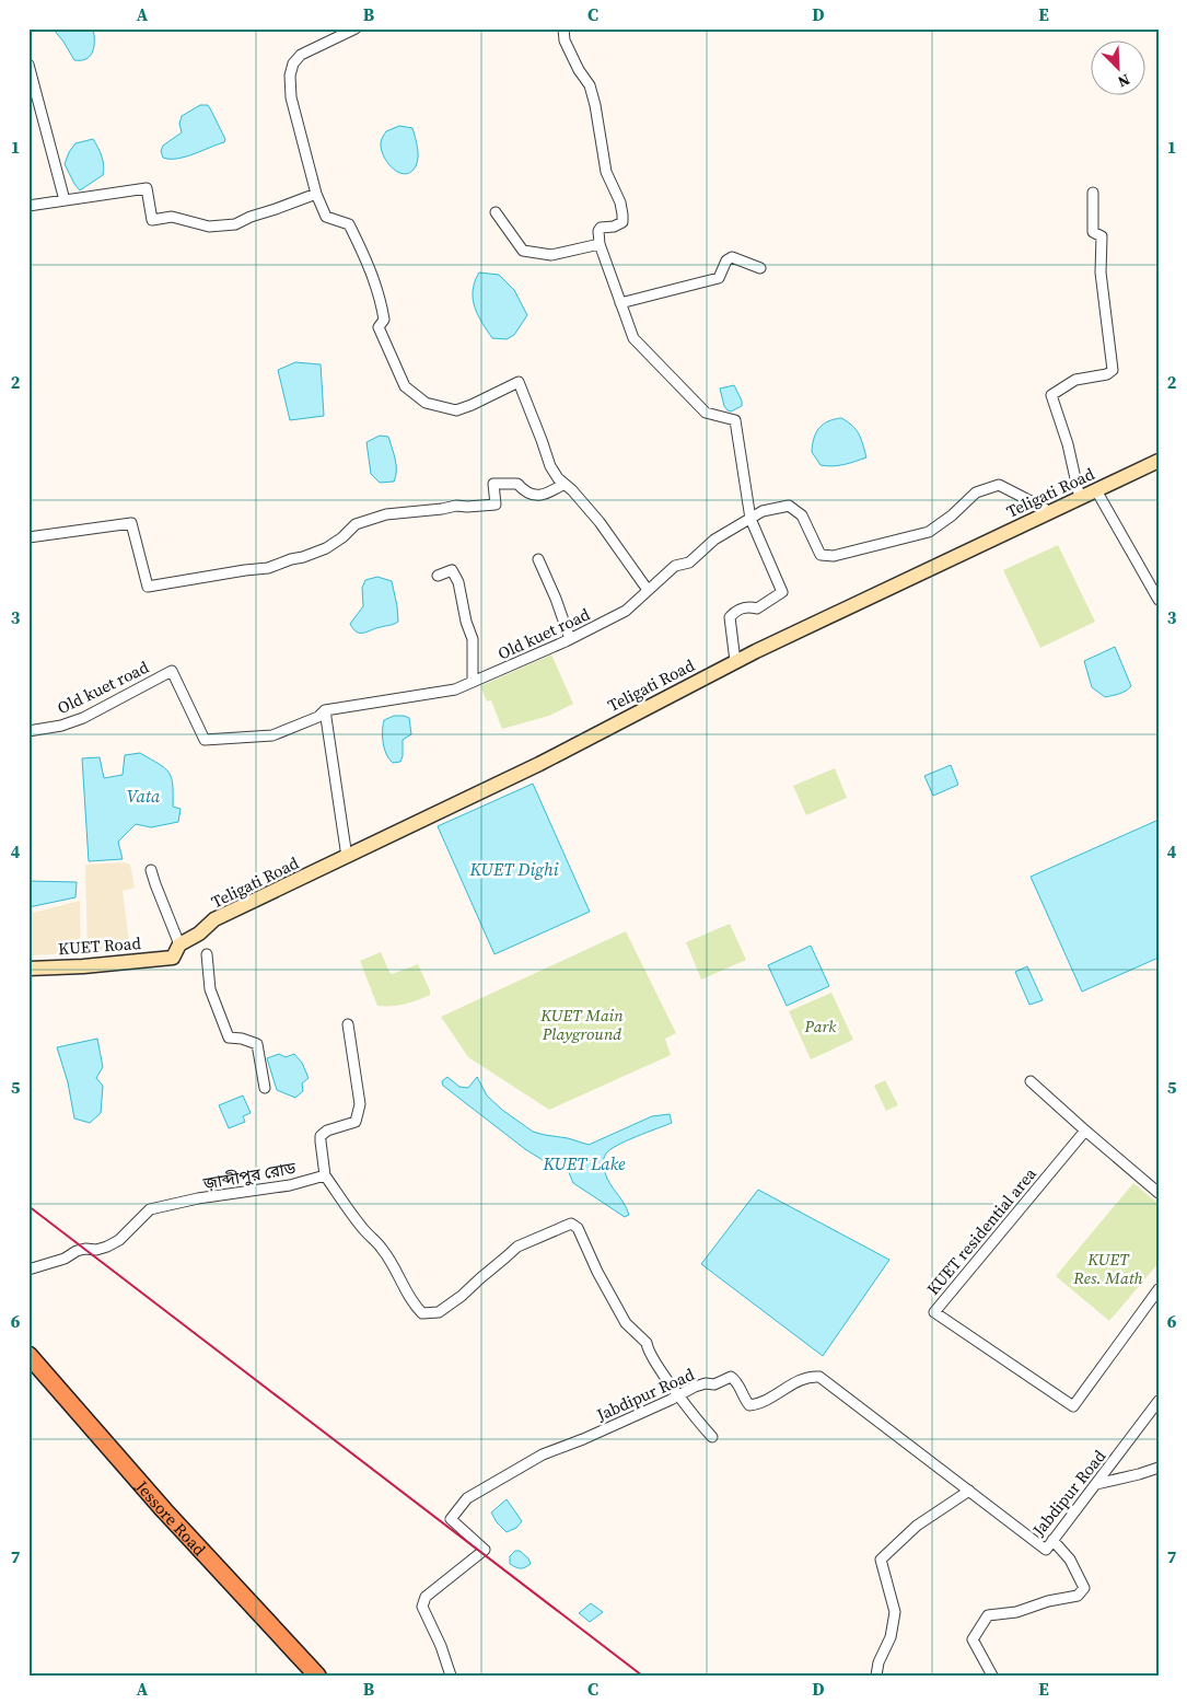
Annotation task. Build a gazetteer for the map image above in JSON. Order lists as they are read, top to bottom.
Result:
{
  "streets": {
    "highway": ["Jessore Road"],
    "main road": ["Teligati Road", "KUET Road"],
    "street": [
      "Old kuet road",
      "জ়াব্দীপুর রোড",
      "KUET residential area",
      "Jabdipur Road"
    ]
  },
  "crossings": [
    ["Teligati Road", "Old kuet road"],
    ["Teligati Road", "KUET Road"]
  ],
  "water": ["Vata", "KUET Dighi", "KUET Lake"],
  "parks": ["KUET Main Playground", "Park", "KUET Res. Math"],
  "north": "bottom right",
  "grid": {
    "columns": [
      "A",
      "B",
      "C",
      "D",
      "E"
    ],
    "rows": [
      "1",
      "2",
      "3",
      "4",
      "5",
      "6",
      "7"
    ]
  }
}
